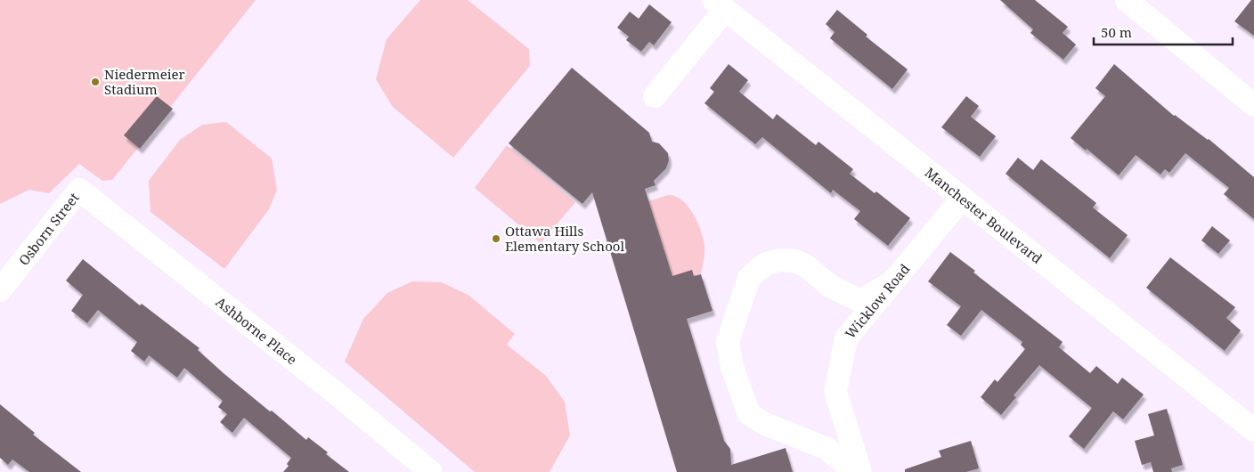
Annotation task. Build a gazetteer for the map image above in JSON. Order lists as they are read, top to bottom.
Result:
{
  "streets": {
    "street": [
      "Manchester Boulevard",
      "Osborn Street",
      "Wicklow Road",
      "Ashborne Place"
    ]
  },
  "crossings": [
    ["Manchester Boulevard", "Wicklow Road"],
    ["Osborn Street", "Ashborne Place"]
  ],
  "places": ["Niedermeier Stadium", "Ottawa Hills Elementary School"],
  "scale_bar": "50 m"
}
